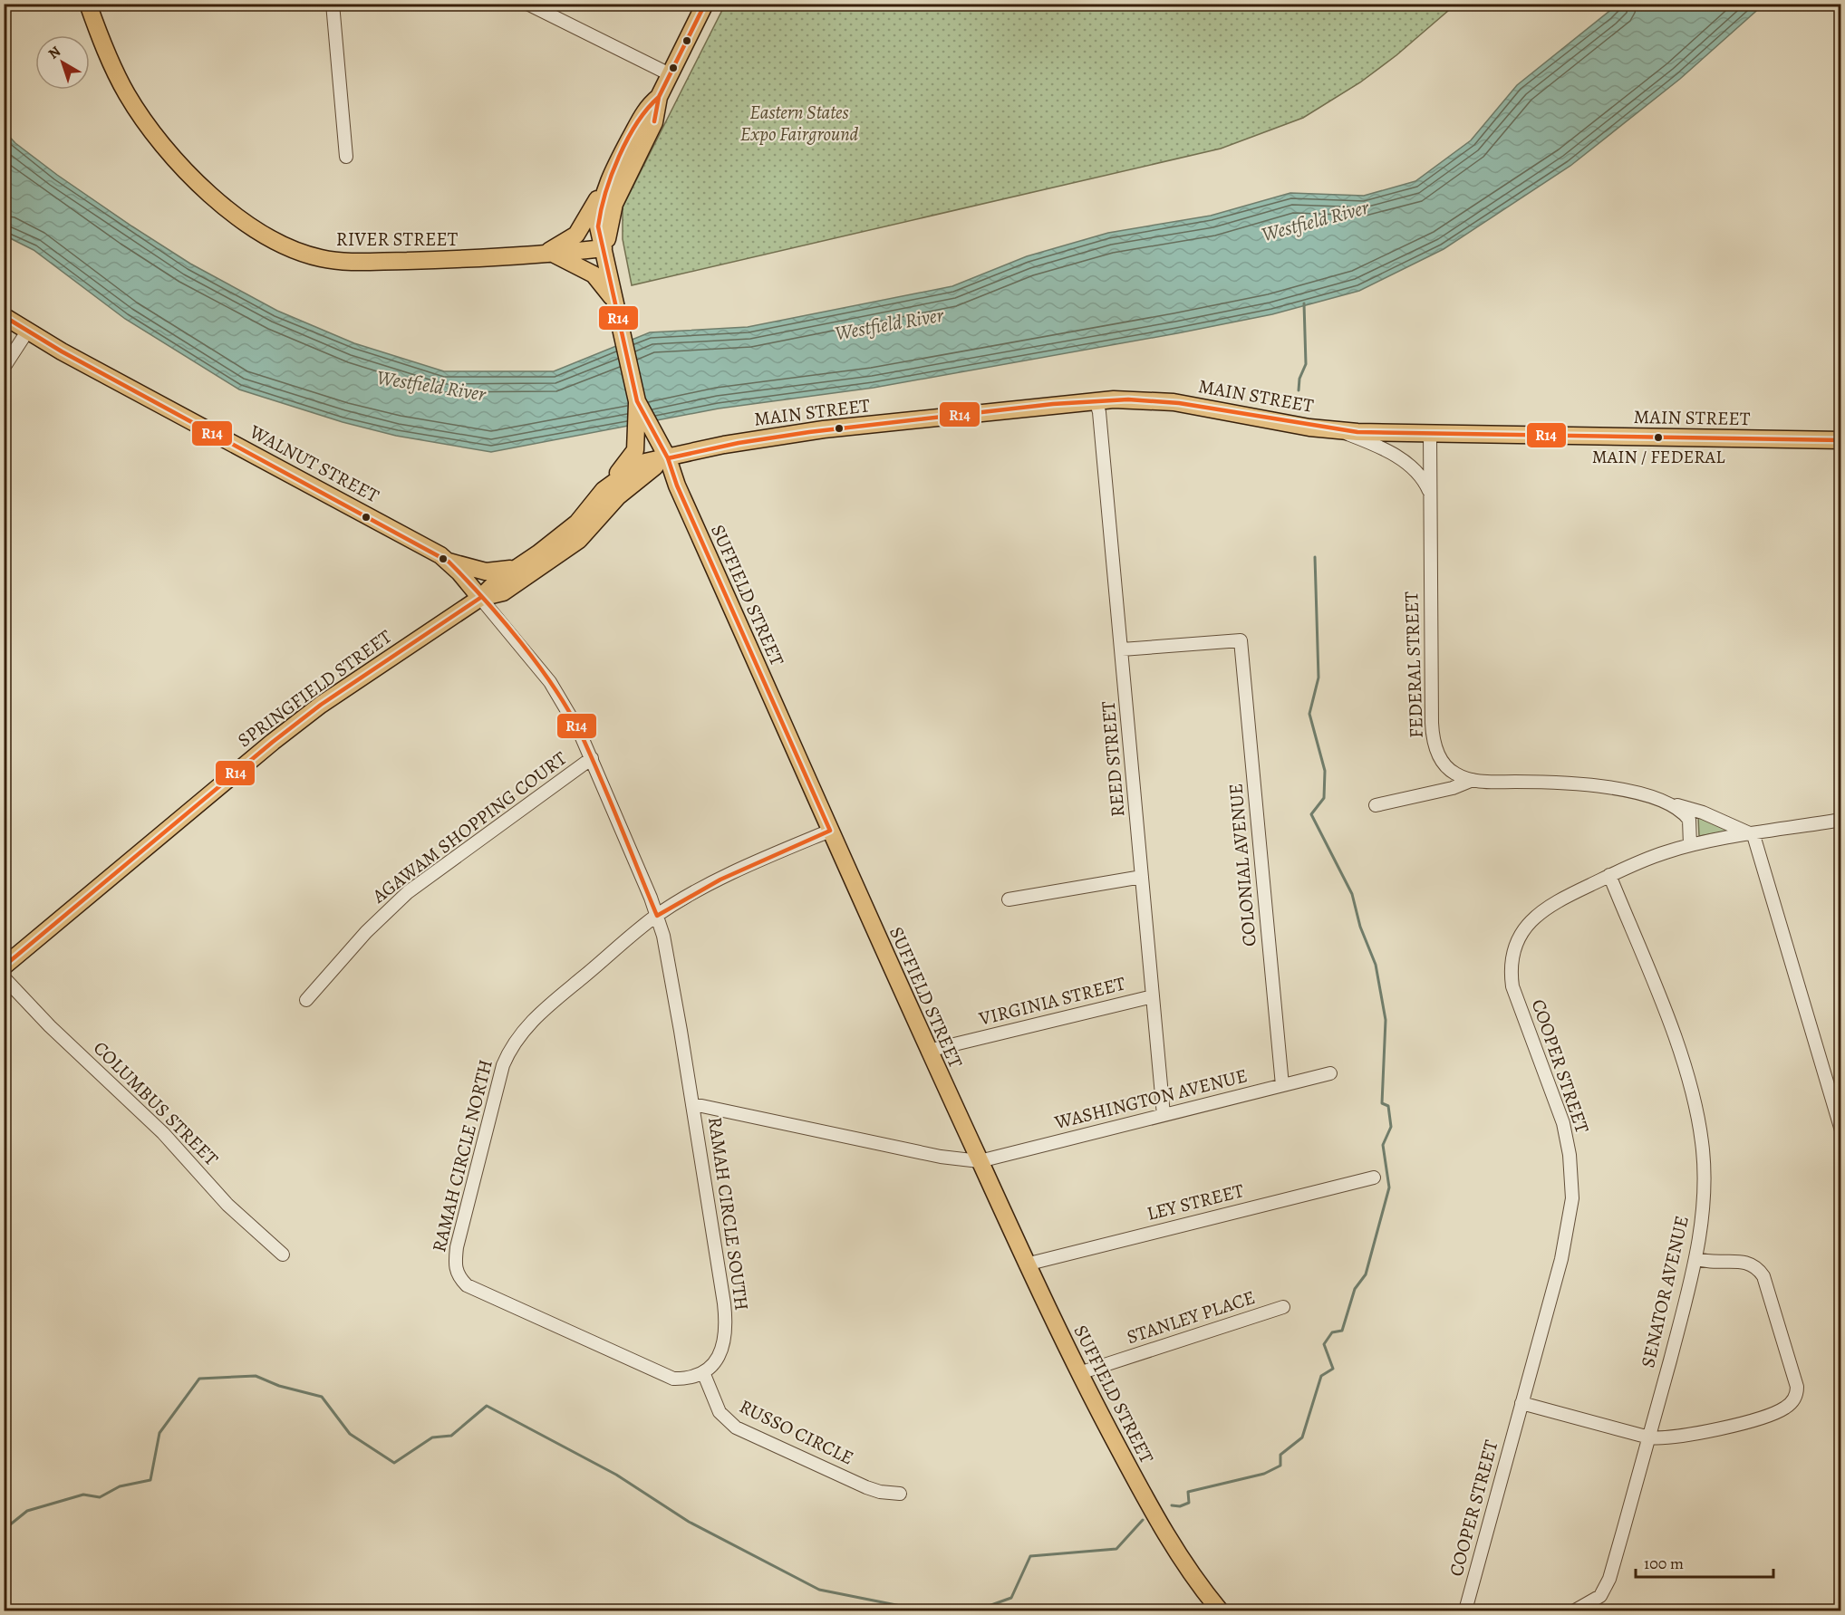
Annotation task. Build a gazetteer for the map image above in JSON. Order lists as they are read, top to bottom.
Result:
{
  "streets": {
    "main road": [
      "RIVER STREET",
      "MAIN STREET",
      "WALNUT STREET",
      "SUFFIELD STREET",
      "SPRINGFIELD STREET"
    ],
    "street": [
      "FEDERAL STREET",
      "REED STREET",
      "AGAWAM SHOPPING COURT",
      "COLONIAL AVENUE",
      "VIRGINIA STREET",
      "COOPER STREET",
      "WASHINGTON AVENUE",
      "COLUMBUS STREET",
      "RAMAH CIRCLE NORTH",
      "LEY STREET",
      "RAMAH CIRCLE SOUTH",
      "SENATOR AVENUE",
      "STANLEY PLACE",
      "RUSSO CIRCLE"
    ]
  },
  "crossings": [
    ["RIVER STREET", "SUFFIELD STREET"],
    ["MAIN STREET", "SUFFIELD STREET"],
    ["MAIN STREET", "FEDERAL STREET"],
    ["MAIN STREET", "SPRINGFIELD STREET"],
    ["MAIN STREET", "REED STREET"],
    ["WALNUT STREET", "SPRINGFIELD STREET"],
    ["WALNUT STREET", "RAMAH CIRCLE SOUTH"],
    ["SUFFIELD STREET", "SPRINGFIELD STREET"],
    ["SUFFIELD STREET", "VIRGINIA STREET"],
    ["SUFFIELD STREET", "WASHINGTON AVENUE"],
    ["SUFFIELD STREET", "RAMAH CIRCLE NORTH"],
    ["SUFFIELD STREET", "LEY STREET"],
    ["SUFFIELD STREET", "STANLEY PLACE"],
    ["FEDERAL STREET", "COOPER STREET"],
    ["SPRINGFIELD STREET", "RAMAH CIRCLE SOUTH"],
    ["REED STREET", "COLONIAL AVENUE"],
    ["REED STREET", "VIRGINIA STREET"],
    ["REED STREET", "WASHINGTON AVENUE"],
    ["AGAWAM SHOPPING COURT", "RAMAH CIRCLE SOUTH"],
    ["COLONIAL AVENUE", "WASHINGTON AVENUE"],
    ["COOPER STREET", "SENATOR AVENUE"],
    ["RAMAH CIRCLE NORTH", "RAMAH CIRCLE SOUTH"],
    ["RAMAH CIRCLE NORTH", "RUSSO CIRCLE"],
    ["RAMAH CIRCLE SOUTH", "RUSSO CIRCLE"]
  ],
  "water": ["Westfield River"],
  "parks": ["Eastern States Expo Fairground"],
  "places": ["MAIN / FEDERAL"],
  "lines": ["transit line R14"],
  "scale_bar": "100 m",
  "north": "top left"
}
